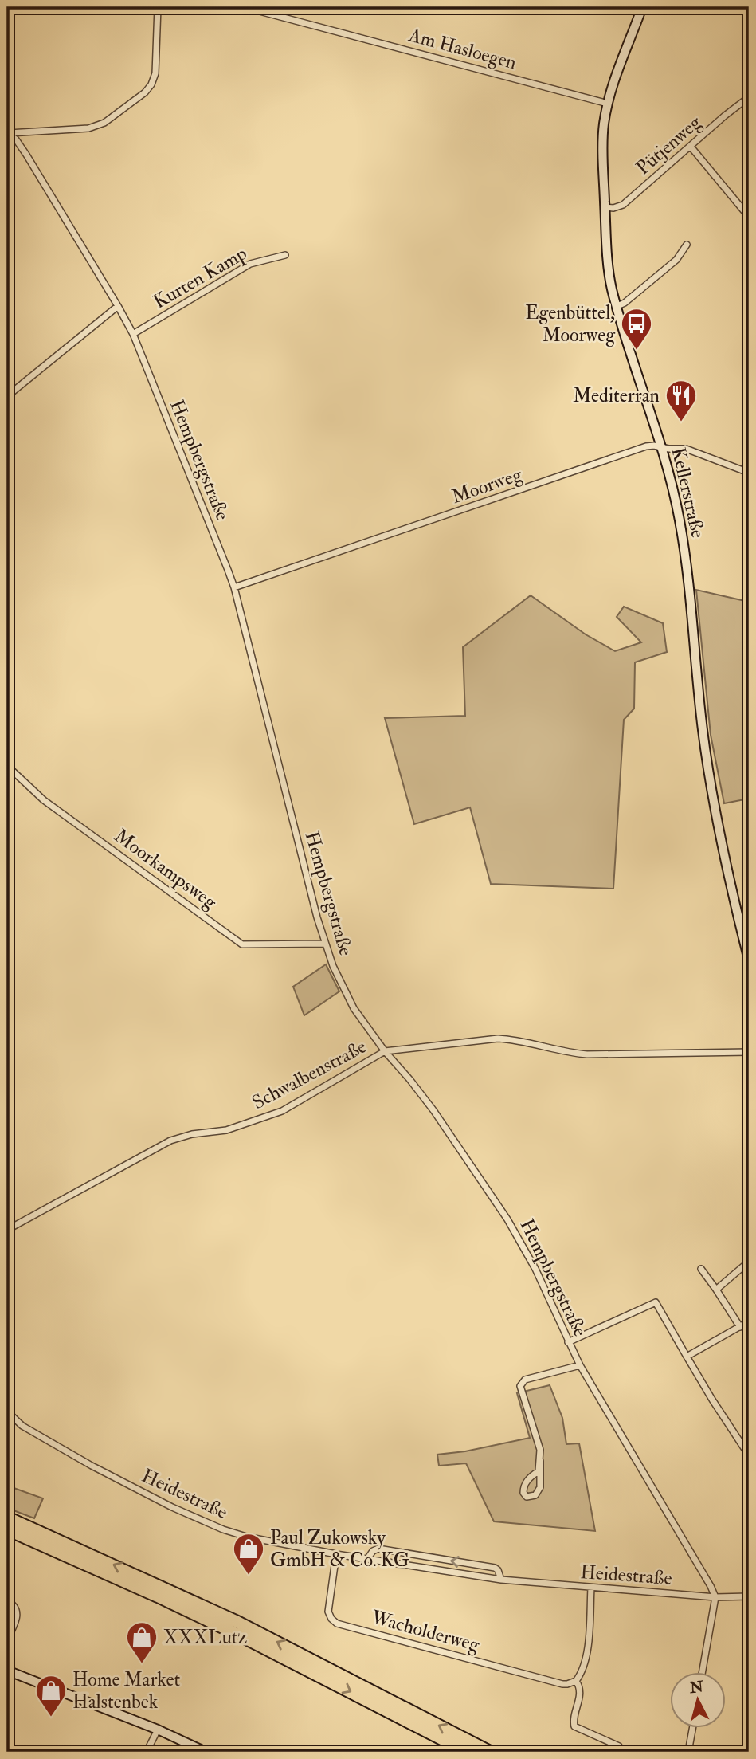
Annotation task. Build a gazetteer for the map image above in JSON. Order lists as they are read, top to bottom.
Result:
{
  "streets": {
    "main road": ["Kellerstraße"],
    "street": [
      "Am Hasloegen",
      "Pütjenweg",
      "Kurten Kamp",
      "Hempbergstraße",
      "Moorweg",
      "Moorkampsweg",
      "Schwalbenstraße",
      "Heidestraße",
      "Wacholderweg"
    ]
  },
  "crossings": [
    ["Am Hasloegen", "Kellerstraße"],
    ["Pütjenweg", "Kellerstraße"],
    ["Kurten Kamp", "Hempbergstraße"],
    ["Hempbergstraße", "Moorweg"],
    ["Hempbergstraße", "Moorkampsweg"],
    ["Hempbergstraße", "Schwalbenstraße"],
    ["Hempbergstraße", "Heidestraße"],
    ["Moorweg", "Kellerstraße"],
    ["Heidestraße", "Wacholderweg"]
  ],
  "places": {
    "bus stop": ["Egenbüttel, Moorweg"],
    "restaurant": ["Mediterran"],
    "shop": ["Paul Zukowsky GmbH & Co. KG", "XXXLutz", "Home Market Halstenbek"]
  },
  "north": "top"
}
